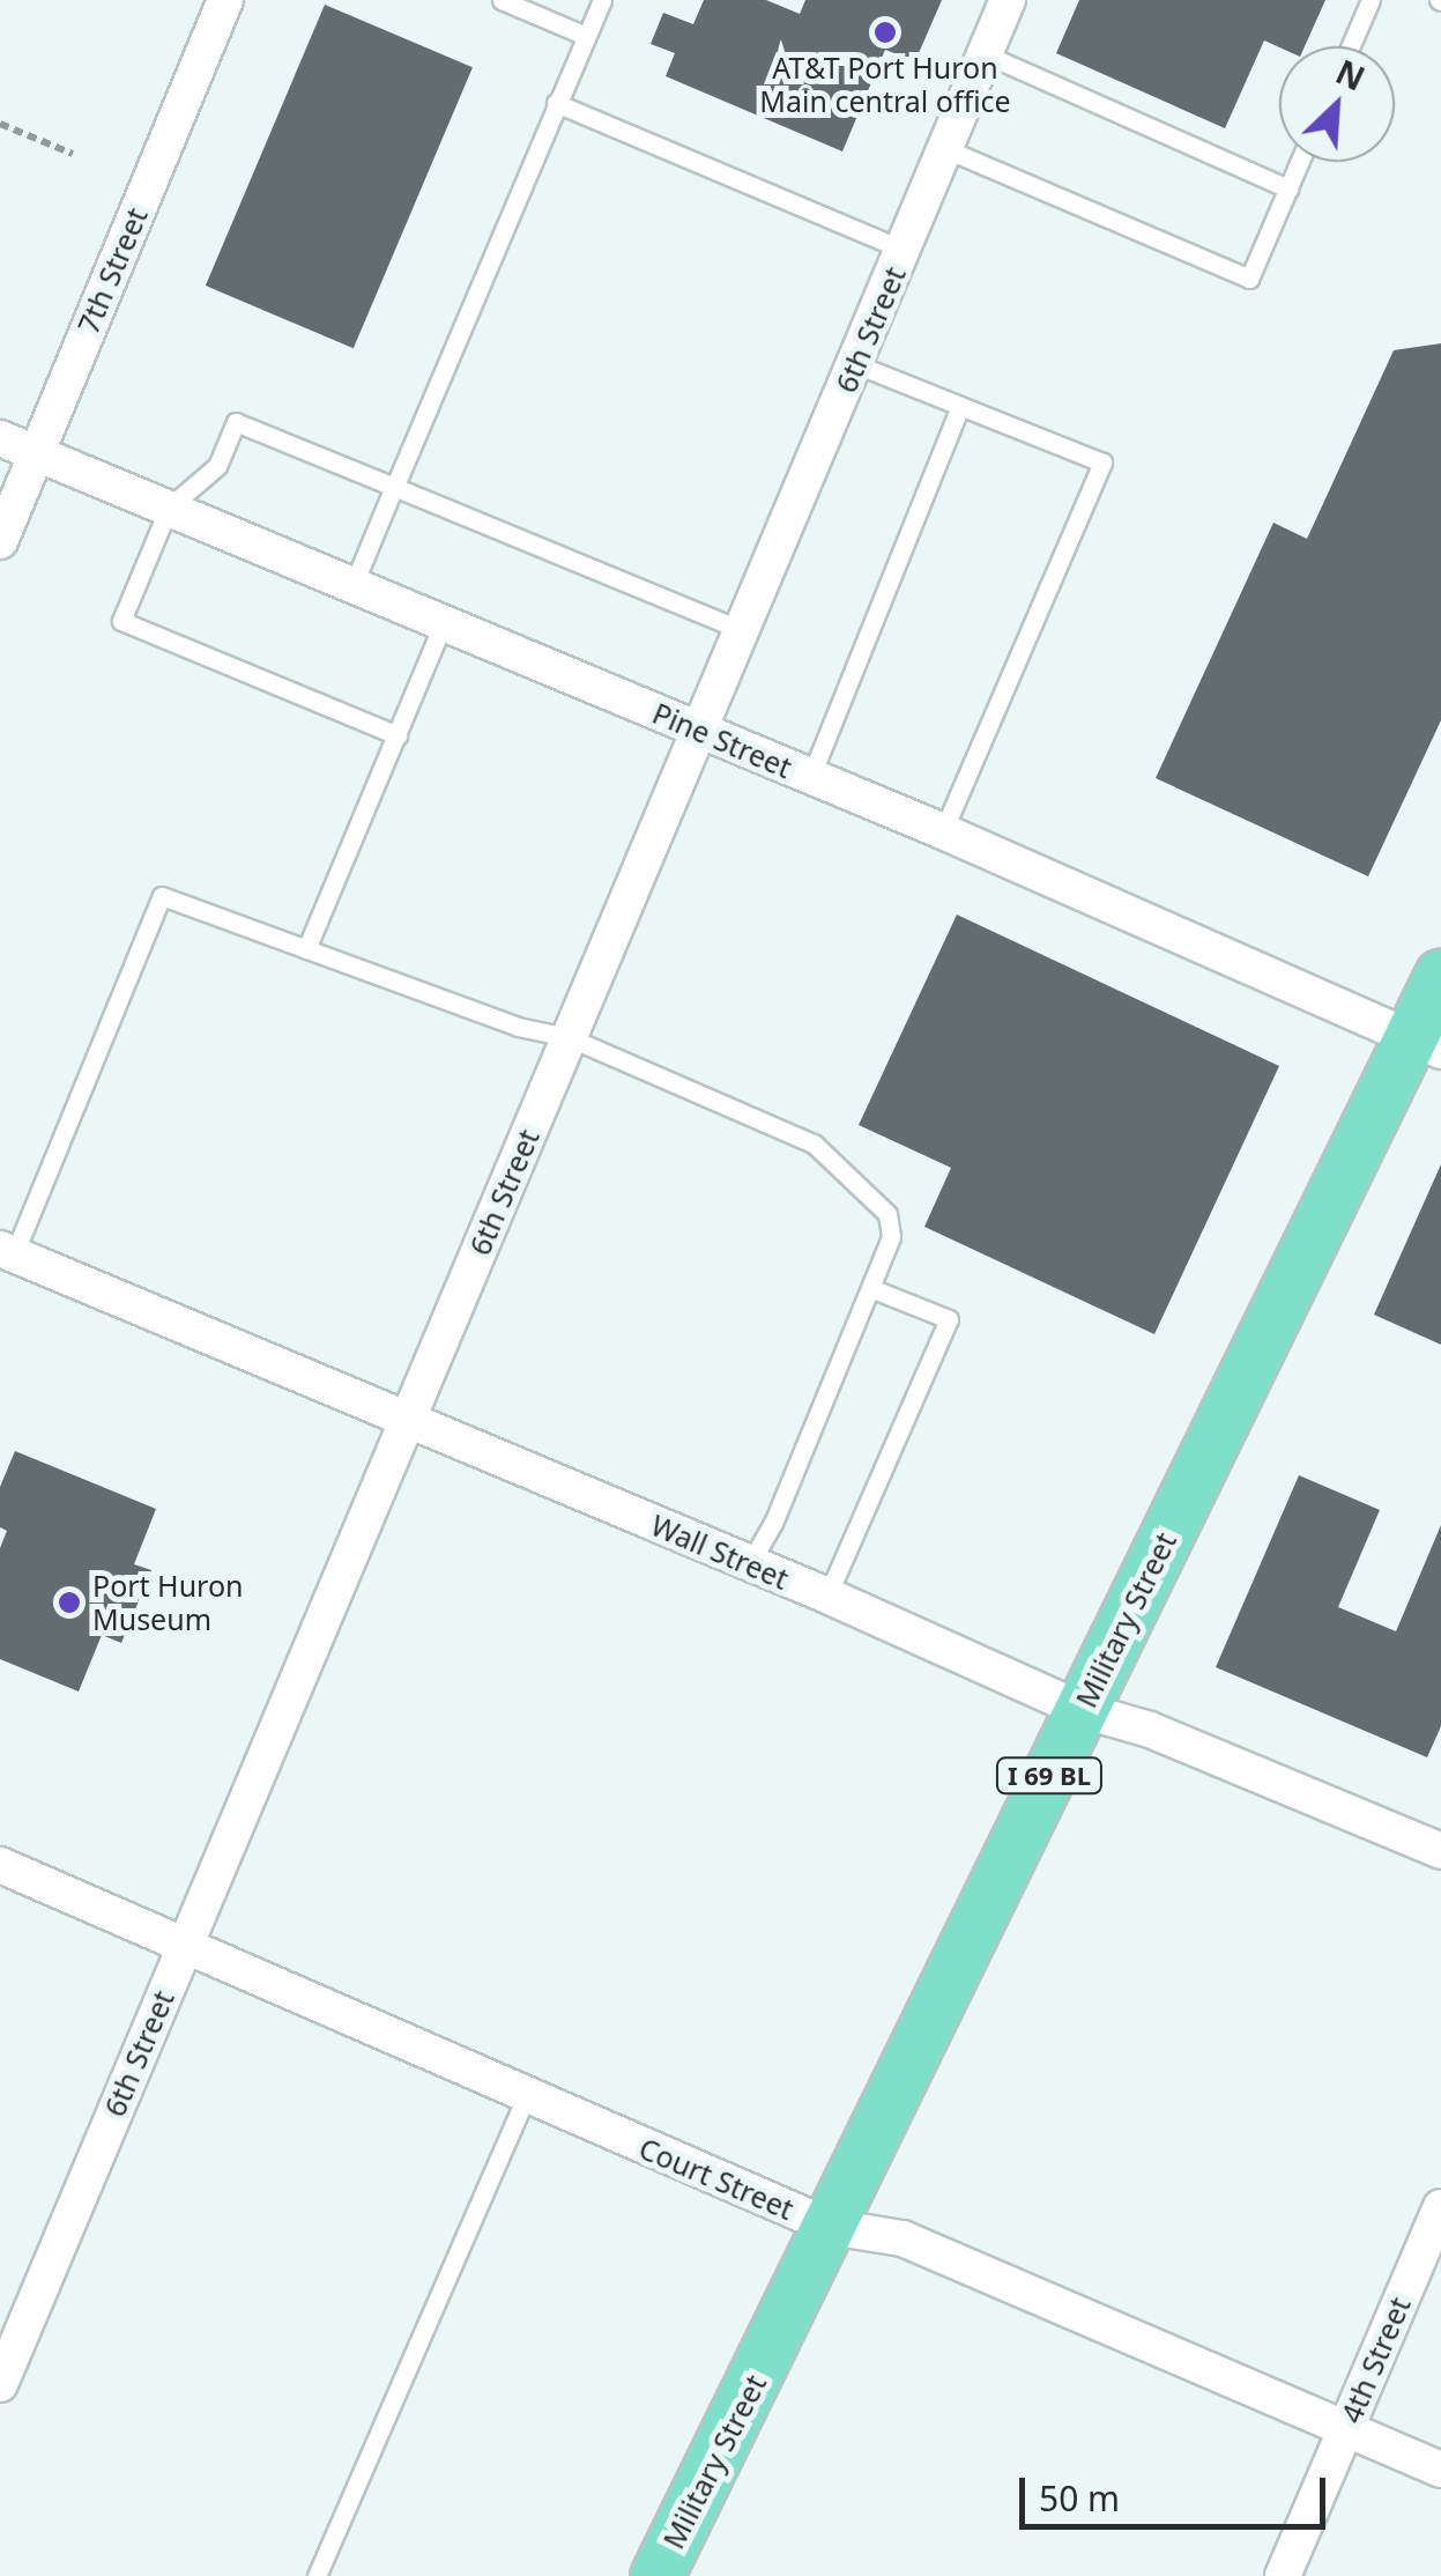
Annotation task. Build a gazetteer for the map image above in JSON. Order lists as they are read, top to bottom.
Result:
{
  "streets": {
    "main road": ["Military Street", "I 69 BL"],
    "street": [
      "7th Street",
      "6th Street",
      "Pine Street",
      "Wall Street",
      "Court Street",
      "4th Street"
    ]
  },
  "crossings": [
    ["7th Street", "Pine Street"],
    ["6th Street", "Pine Street"],
    ["6th Street", "Wall Street"],
    ["6th Street", "Court Street"],
    ["Pine Street", "Military Street"],
    ["Wall Street", "Military Street"],
    ["Military Street", "Court Street"],
    ["Court Street", "4th Street"]
  ],
  "places": ["AT&T Port Huron Main central office", "Port Huron Museum"],
  "scale_bar": "50 m",
  "north": "top right"
}
